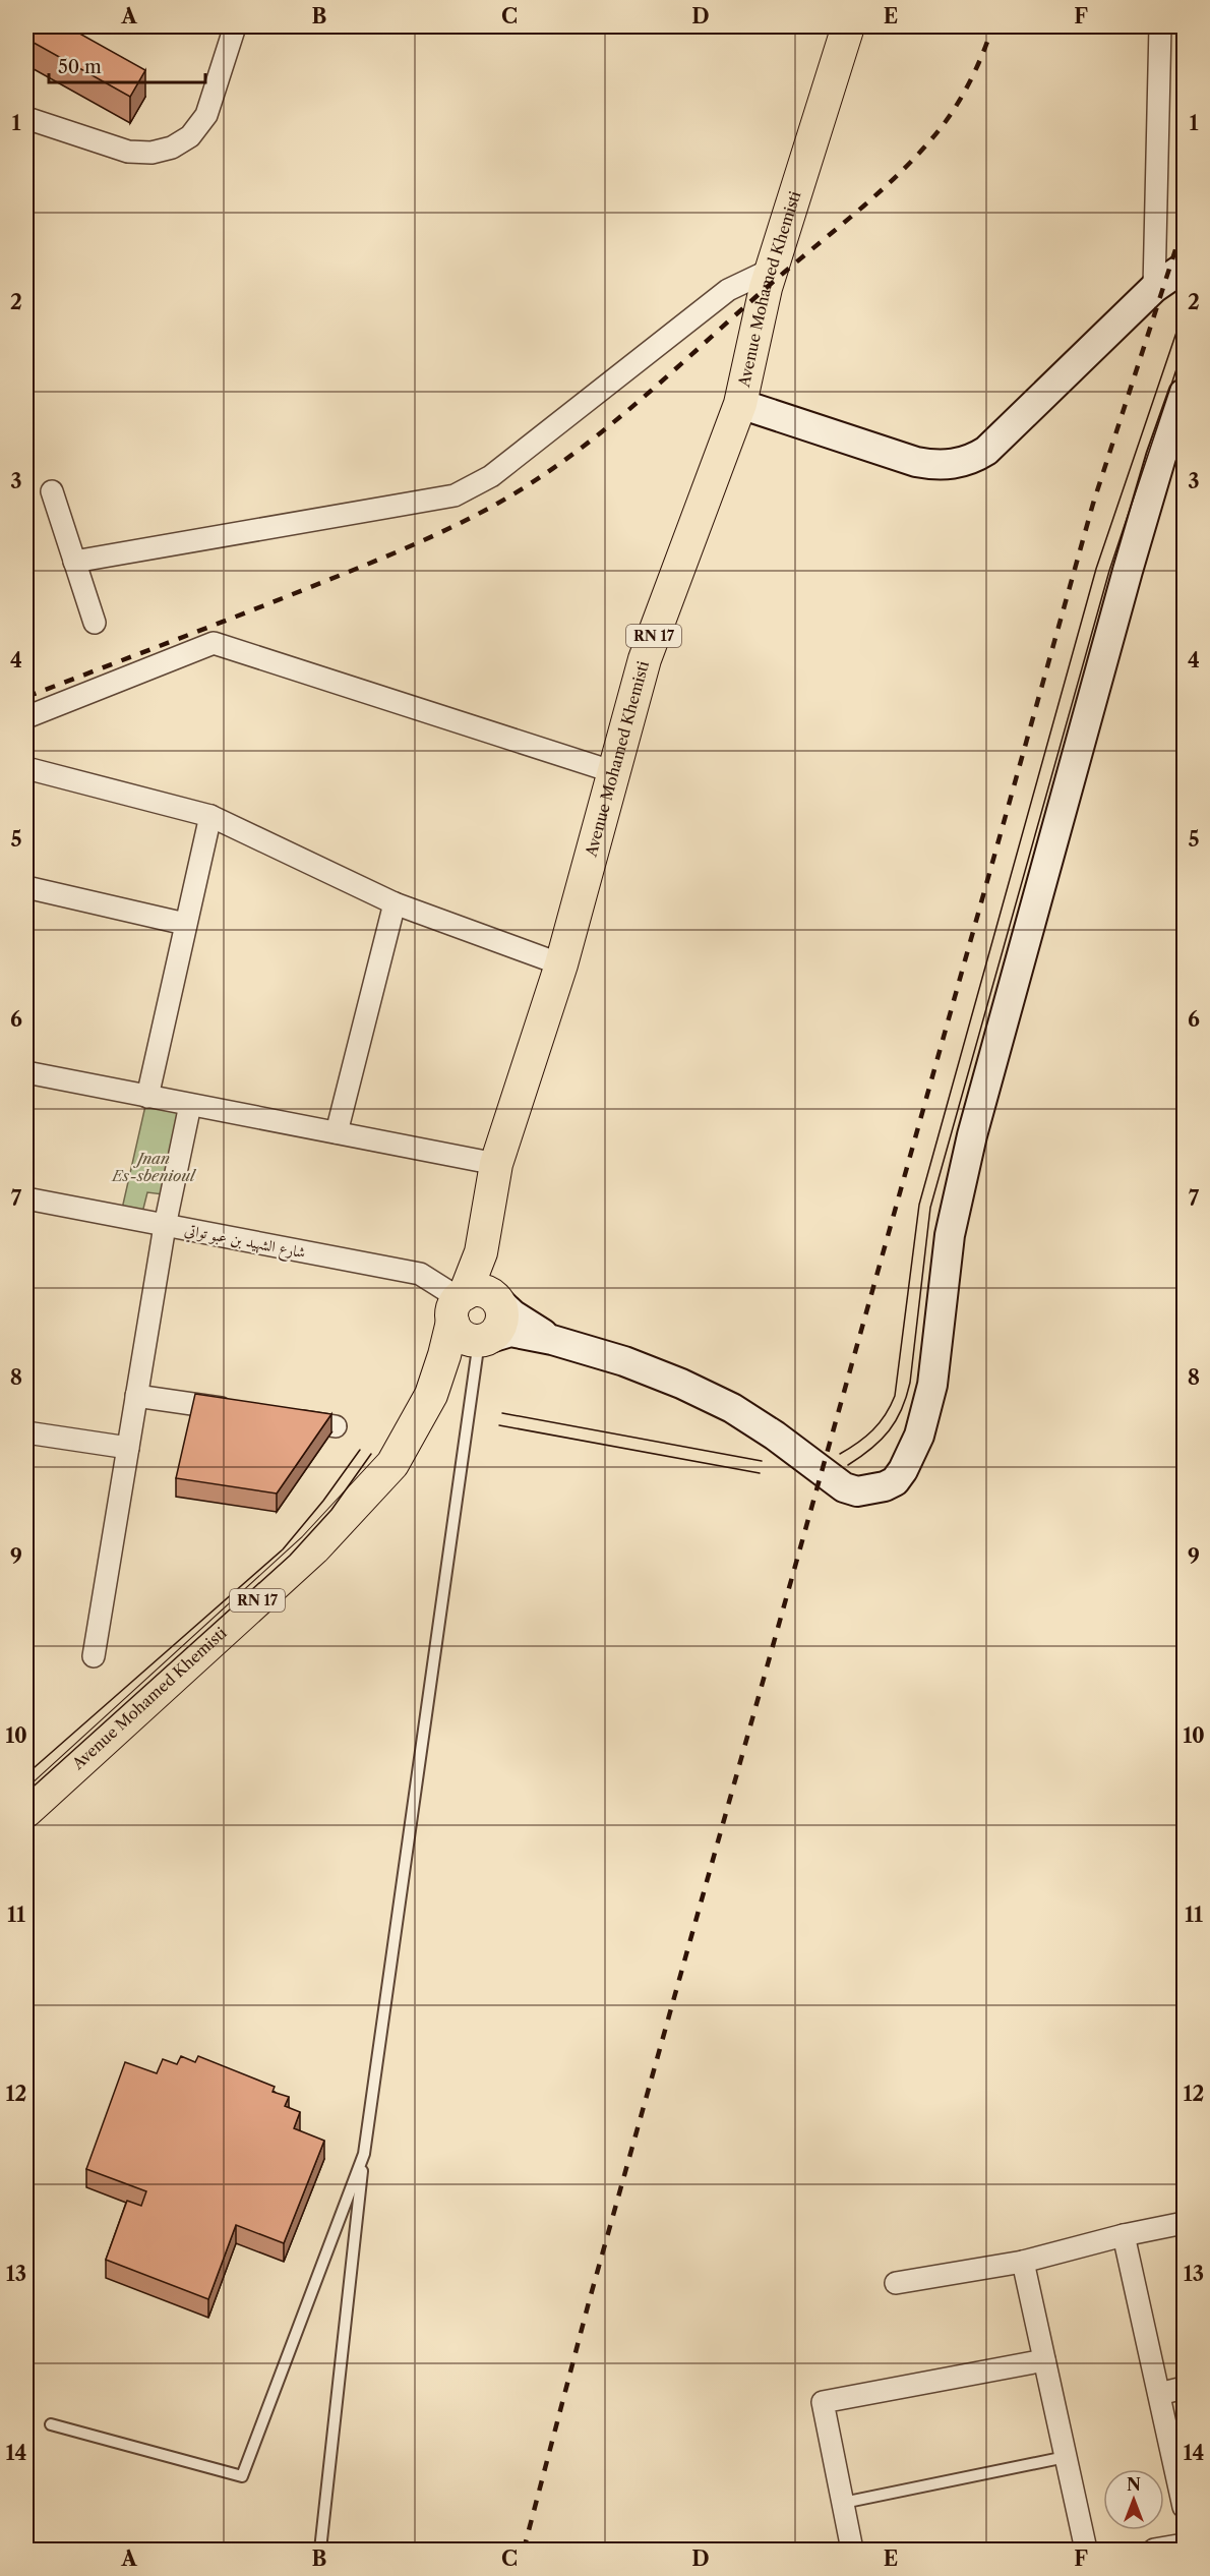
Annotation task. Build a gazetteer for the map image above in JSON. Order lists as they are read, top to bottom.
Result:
{
  "streets": {
    "main road": ["Avenue Mohamed Khemisti", "RN 17"],
    "street": ["شارع الشهيد بن عبو تواتي"]
  },
  "crossings": [
    ["Avenue Mohamed Khemisti", "شارع الشهيد بن عبو تواتي"]
  ],
  "parks": ["Jnan Es-sbenioul"],
  "scale_bar": "50 m",
  "north": "top",
  "grid": {
    "columns": [
      "A",
      "B",
      "C",
      "D",
      "E",
      "F"
    ],
    "rows": [
      "1",
      "2",
      "3",
      "4",
      "5",
      "6",
      "7",
      "8",
      "9",
      "10",
      "11",
      "12",
      "13",
      "14"
    ]
  }
}
